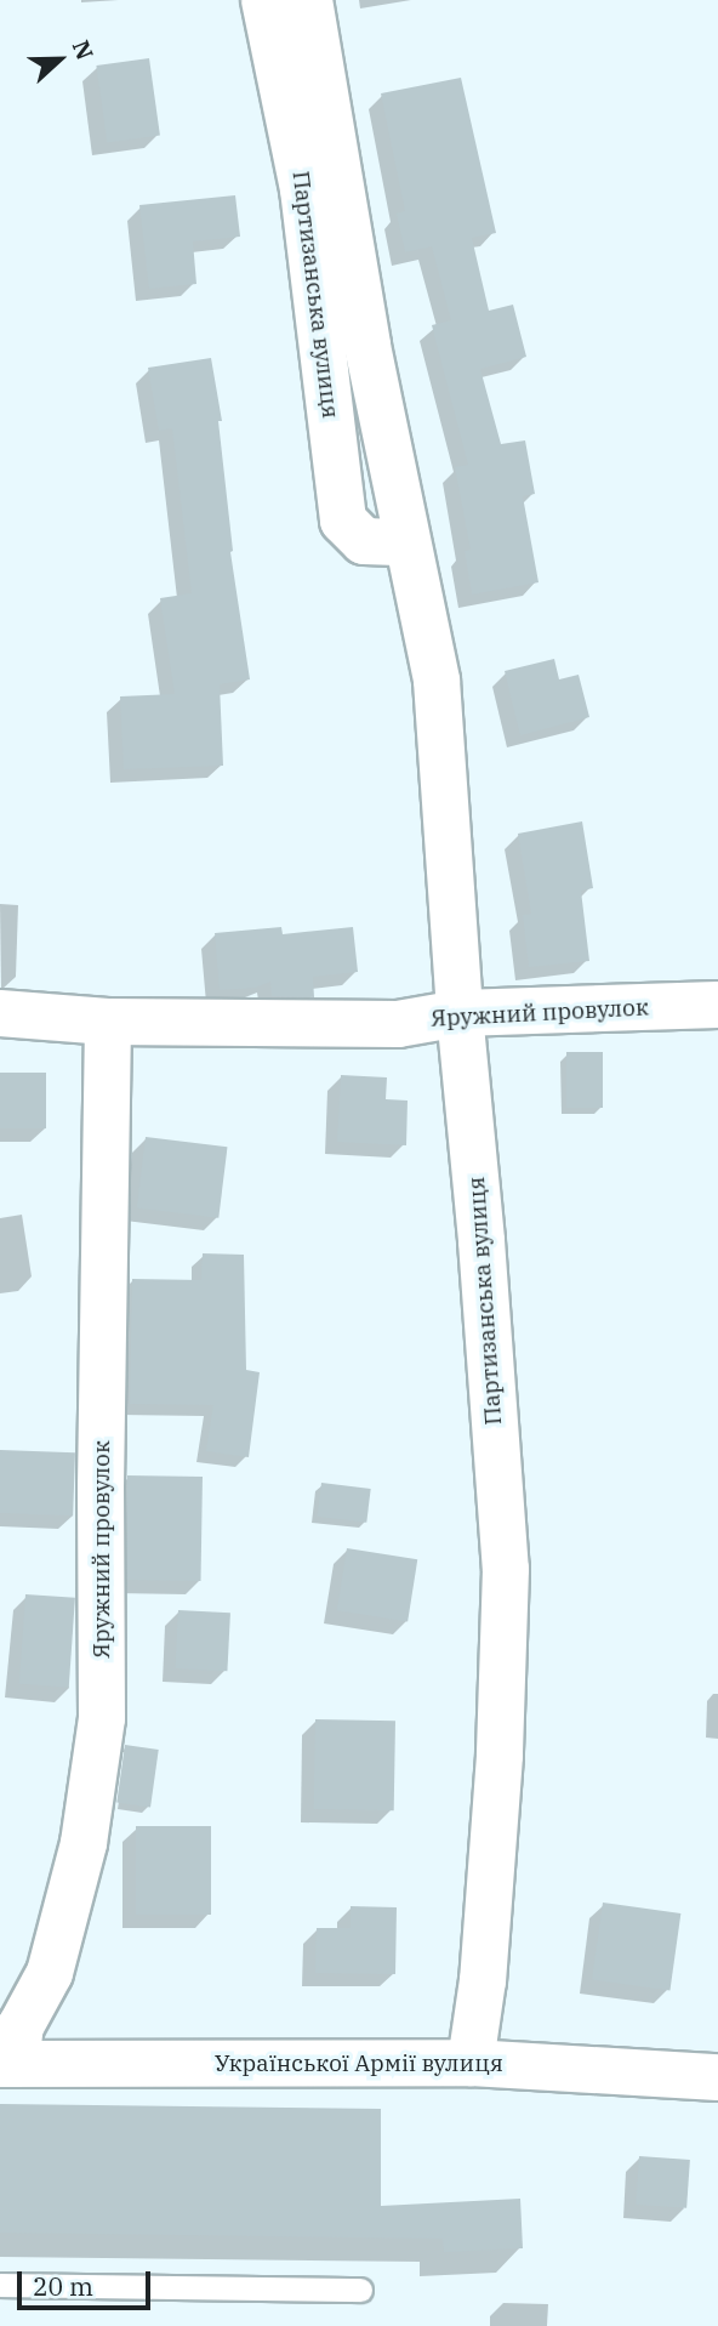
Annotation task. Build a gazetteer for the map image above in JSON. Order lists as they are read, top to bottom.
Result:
{
  "streets": {
    "street": ["Партизанська вулиця", "Яружний провулок", "Української Армії вулиця"]
  },
  "crossings": [
    ["Партизанська вулиця", "Яружний провулок"],
    ["Партизанська вулиця", "Української Армії вулиця"],
    ["Яружний провулок", "Української Армії вулиця"]
  ],
  "scale_bar": "20 m",
  "north": "right"
}
